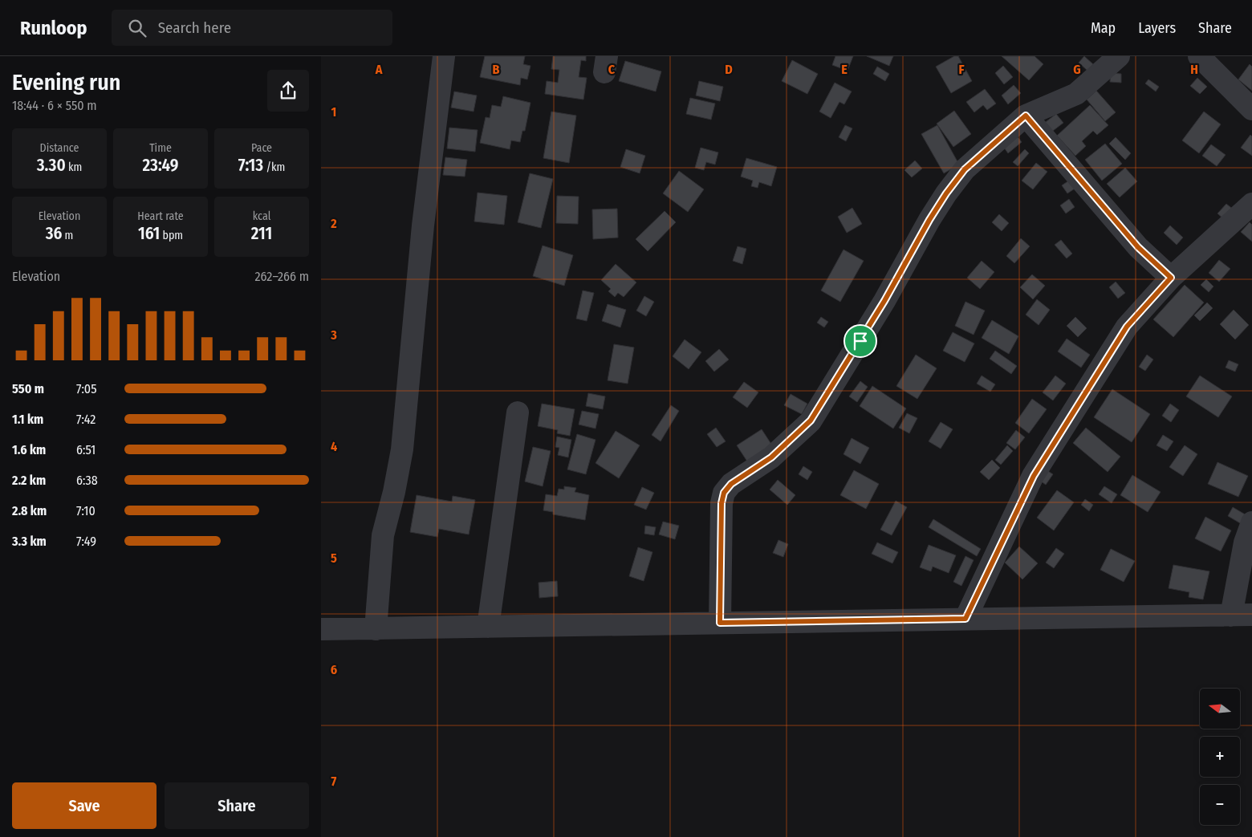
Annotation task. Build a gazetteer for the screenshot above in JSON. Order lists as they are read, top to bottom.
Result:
{
  "north": "left",
  "page": {
    "header": "Runloop",
    "search": "Search here",
    "nav": ["Map", "Layers", "Share"],
    "heading": ["Evening run", "18:44 · 6 × 550 m"],
    "stats": [
      ["Distance", "3.30 km"],
      ["Time", "23:49"],
      ["Pace", "7:13 /km"],
      ["Elevation", "36 m"],
      ["Heart rate", "161 bpm"],
      ["kcal", "211"]
    ],
    "chart": ["Elevation", "262–266 m"],
    "list": [
      {
        "name": "550 m",
        "note": "7:05"
      },
      {
        "name": "1.1 km",
        "note": "7:42"
      },
      {
        "name": "1.6 km",
        "note": "6:51"
      },
      {
        "name": "2.2 km",
        "note": "6:38"
      },
      {
        "name": "2.8 km",
        "note": "7:10"
      },
      {
        "name": "3.3 km",
        "note": "7:49"
      }
    ],
    "map_buttons": ["+", "−"],
    "buttons": ["Save", "Share"]
  },
  "grid": {
    "columns": [
      "A",
      "B",
      "C",
      "D",
      "E",
      "F",
      "G",
      "H"
    ],
    "rows": [
      "1",
      "2",
      "3",
      "4",
      "5",
      "6",
      "7"
    ]
  }
}
